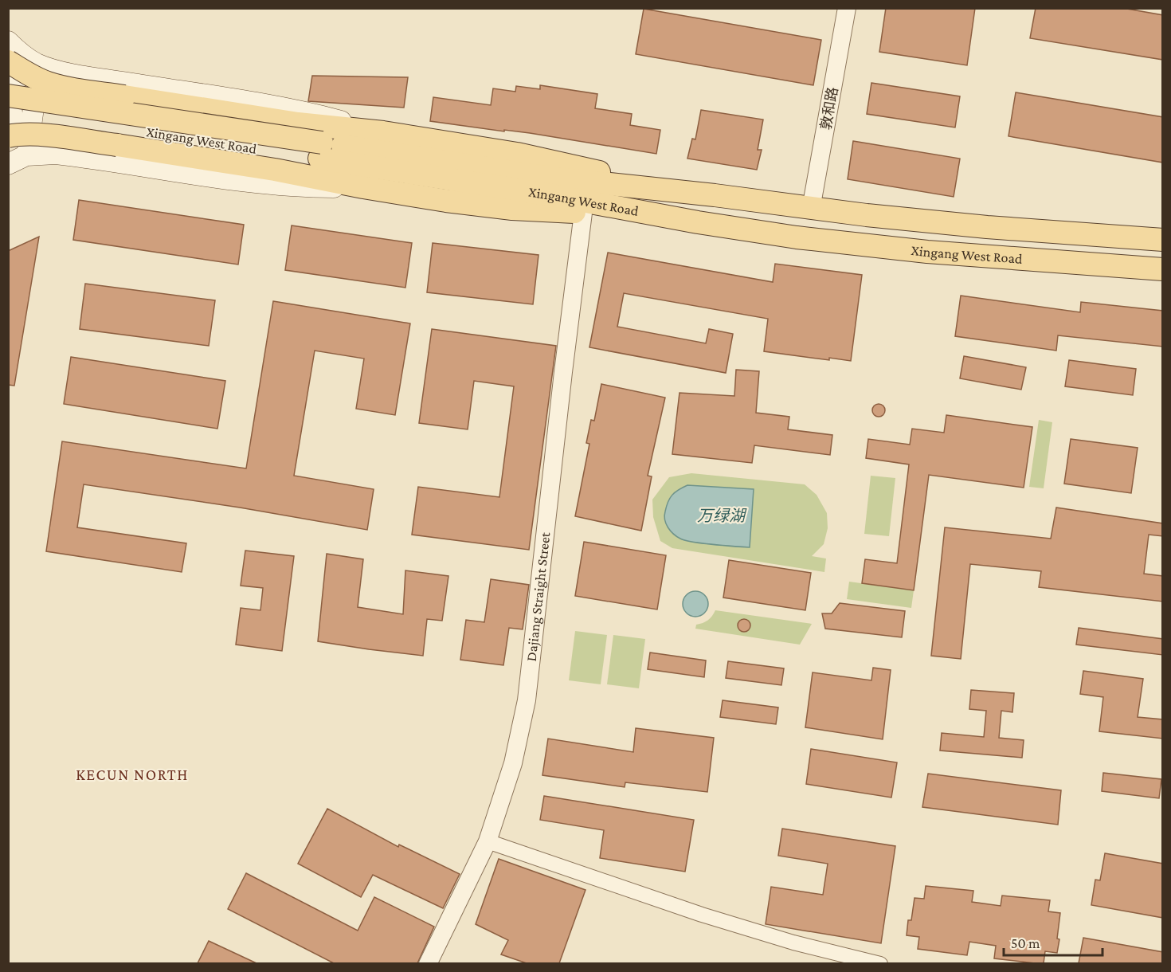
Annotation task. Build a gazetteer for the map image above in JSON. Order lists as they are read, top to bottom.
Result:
{
  "streets": {
    "main road": ["Xingang West Road"],
    "street": ["敦和路", "Dajiang Straight Street"]
  },
  "crossings": [
    ["敦和路", "Xingang West Road"]
  ],
  "districts": ["KECUN NORTH"],
  "water": ["万绿湖"],
  "scale_bar": "50 m"
}
